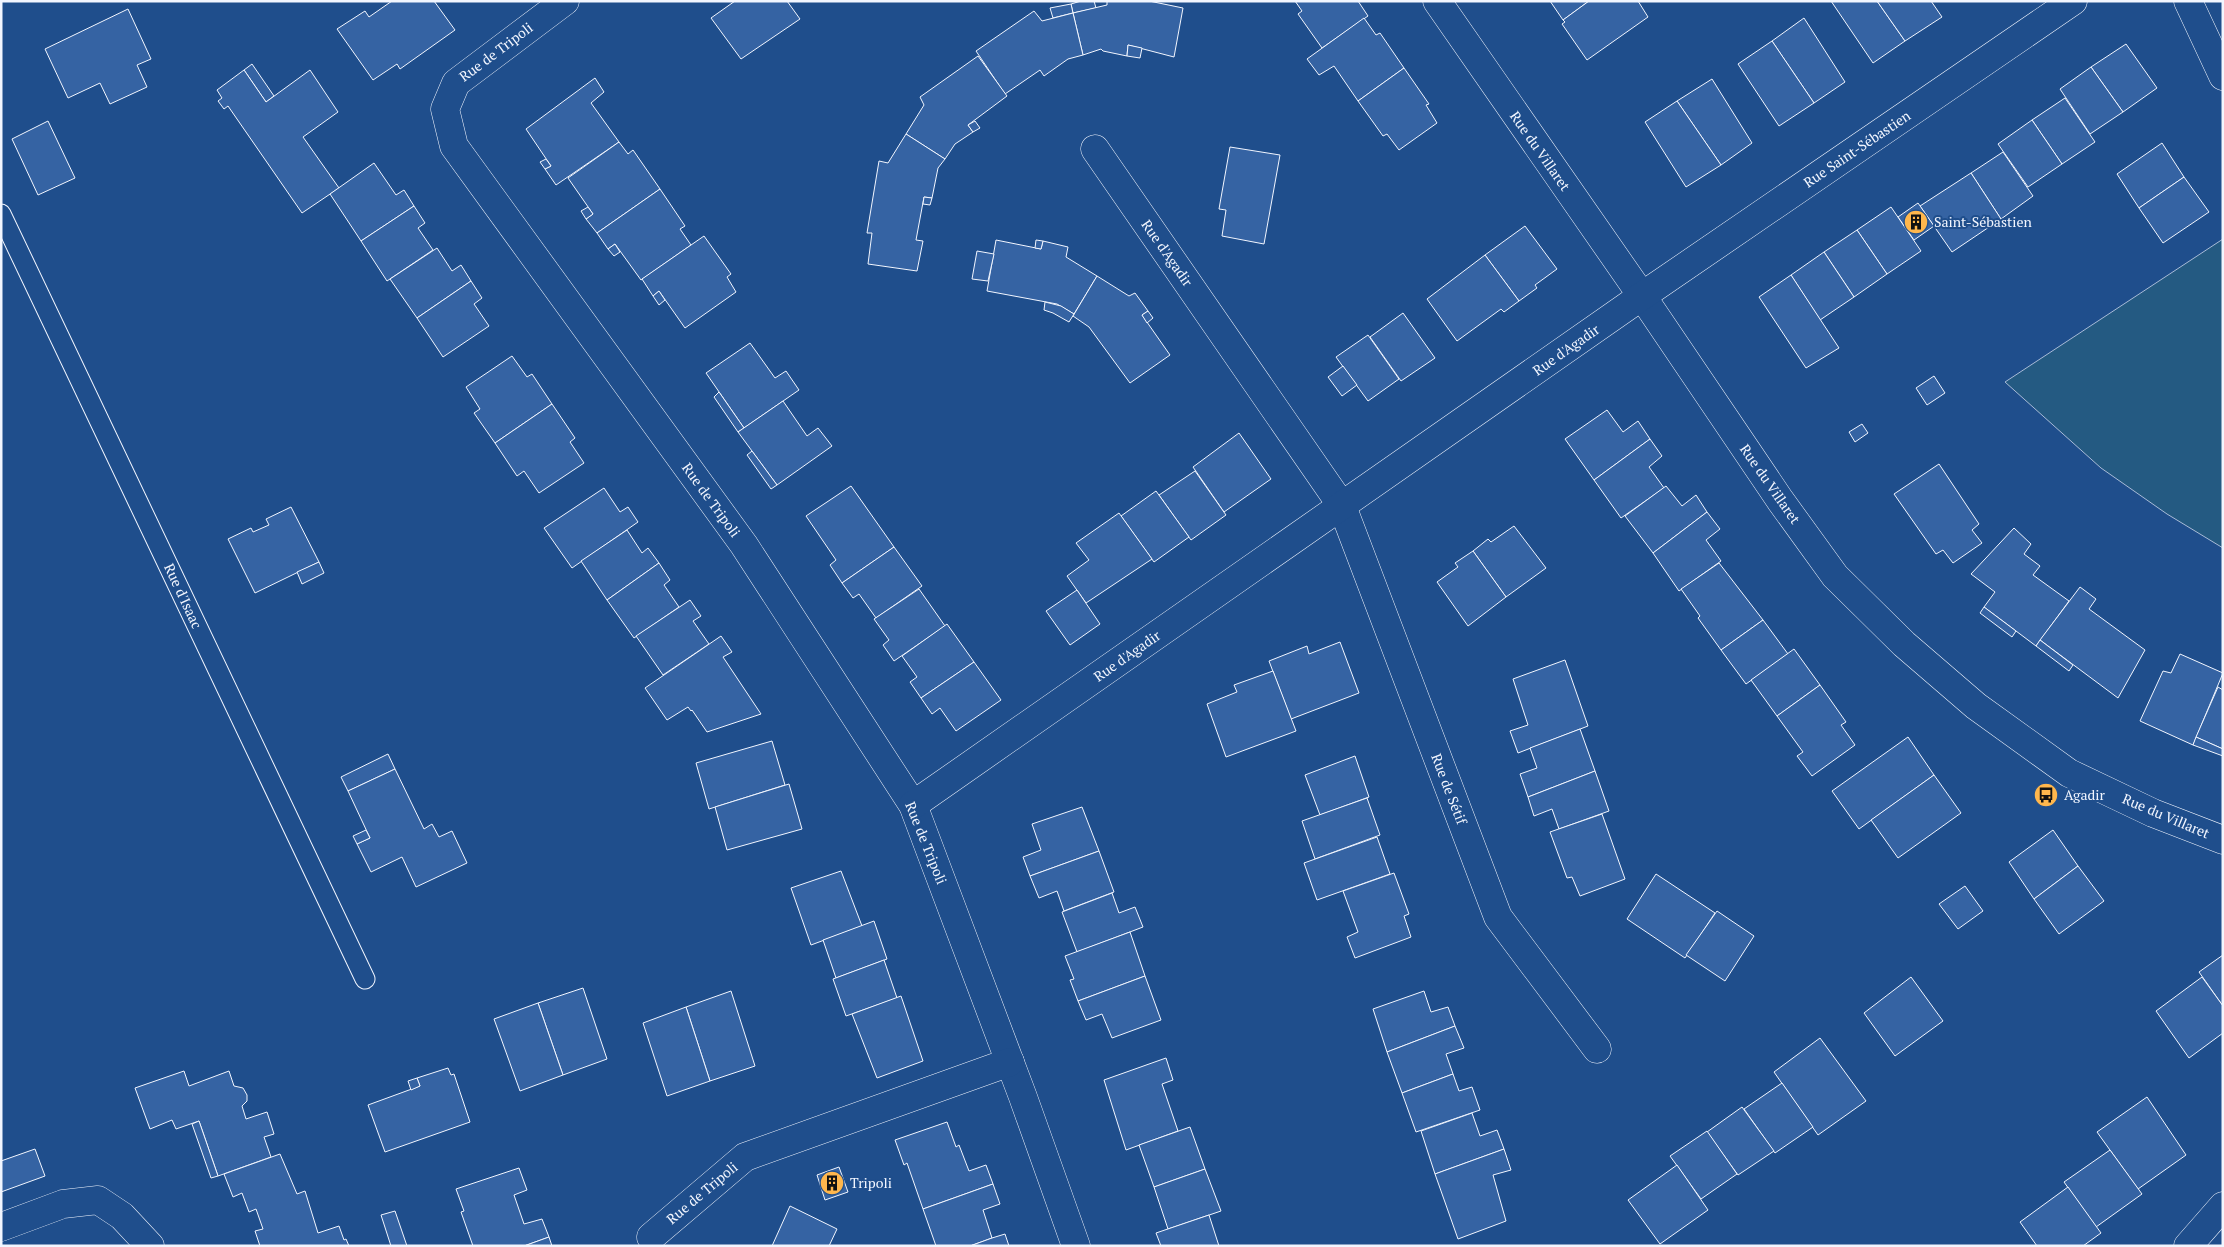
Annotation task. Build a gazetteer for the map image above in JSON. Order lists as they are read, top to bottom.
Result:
{
  "streets": {
    "street": [
      "Rue de Tripoli",
      "Rue Saint-Sébastien",
      "Rue du Villaret",
      "Rue d'Agadir",
      "Rue de Sétif"
    ],
    "lane": ["Rue d'Isaac"]
  },
  "crossings": [
    ["Rue de Tripoli", "Rue d'Agadir"],
    ["Rue Saint-Sébastien", "Rue du Villaret"],
    ["Rue Saint-Sébastien", "Rue d'Agadir"],
    ["Rue du Villaret", "Rue d'Agadir"],
    ["Rue d'Agadir", "Rue de Sétif"]
  ],
  "places": {
    "building": ["Saint-Sébastien", "Tripoli"],
    "bus stop": ["Agadir"]
  }
}
